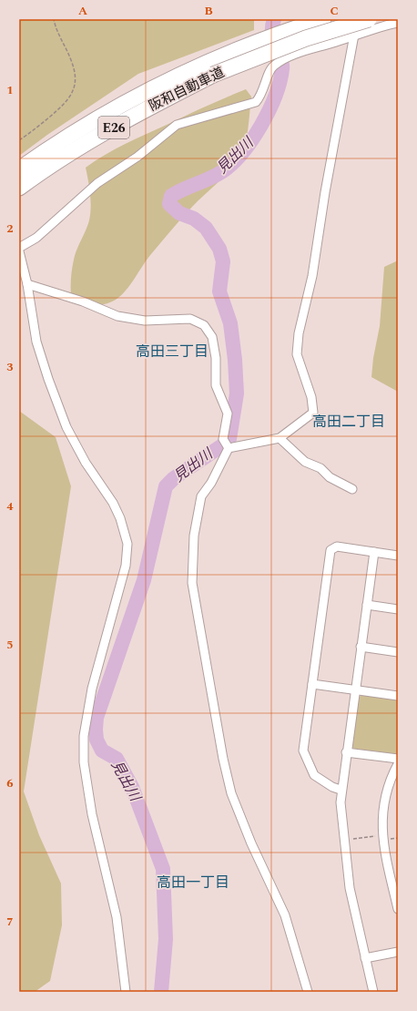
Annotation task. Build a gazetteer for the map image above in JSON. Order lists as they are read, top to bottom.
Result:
{
  "streets": {
    "highway": ["阪和自動車道", "E26"]
  },
  "districts": ["高田三丁目", "高田二丁目", "高田一丁目"],
  "water": ["見出川"],
  "grid": {
    "columns": ["A", "B", "C"],
    "rows": [
      "1",
      "2",
      "3",
      "4",
      "5",
      "6",
      "7"
    ]
  }
}
